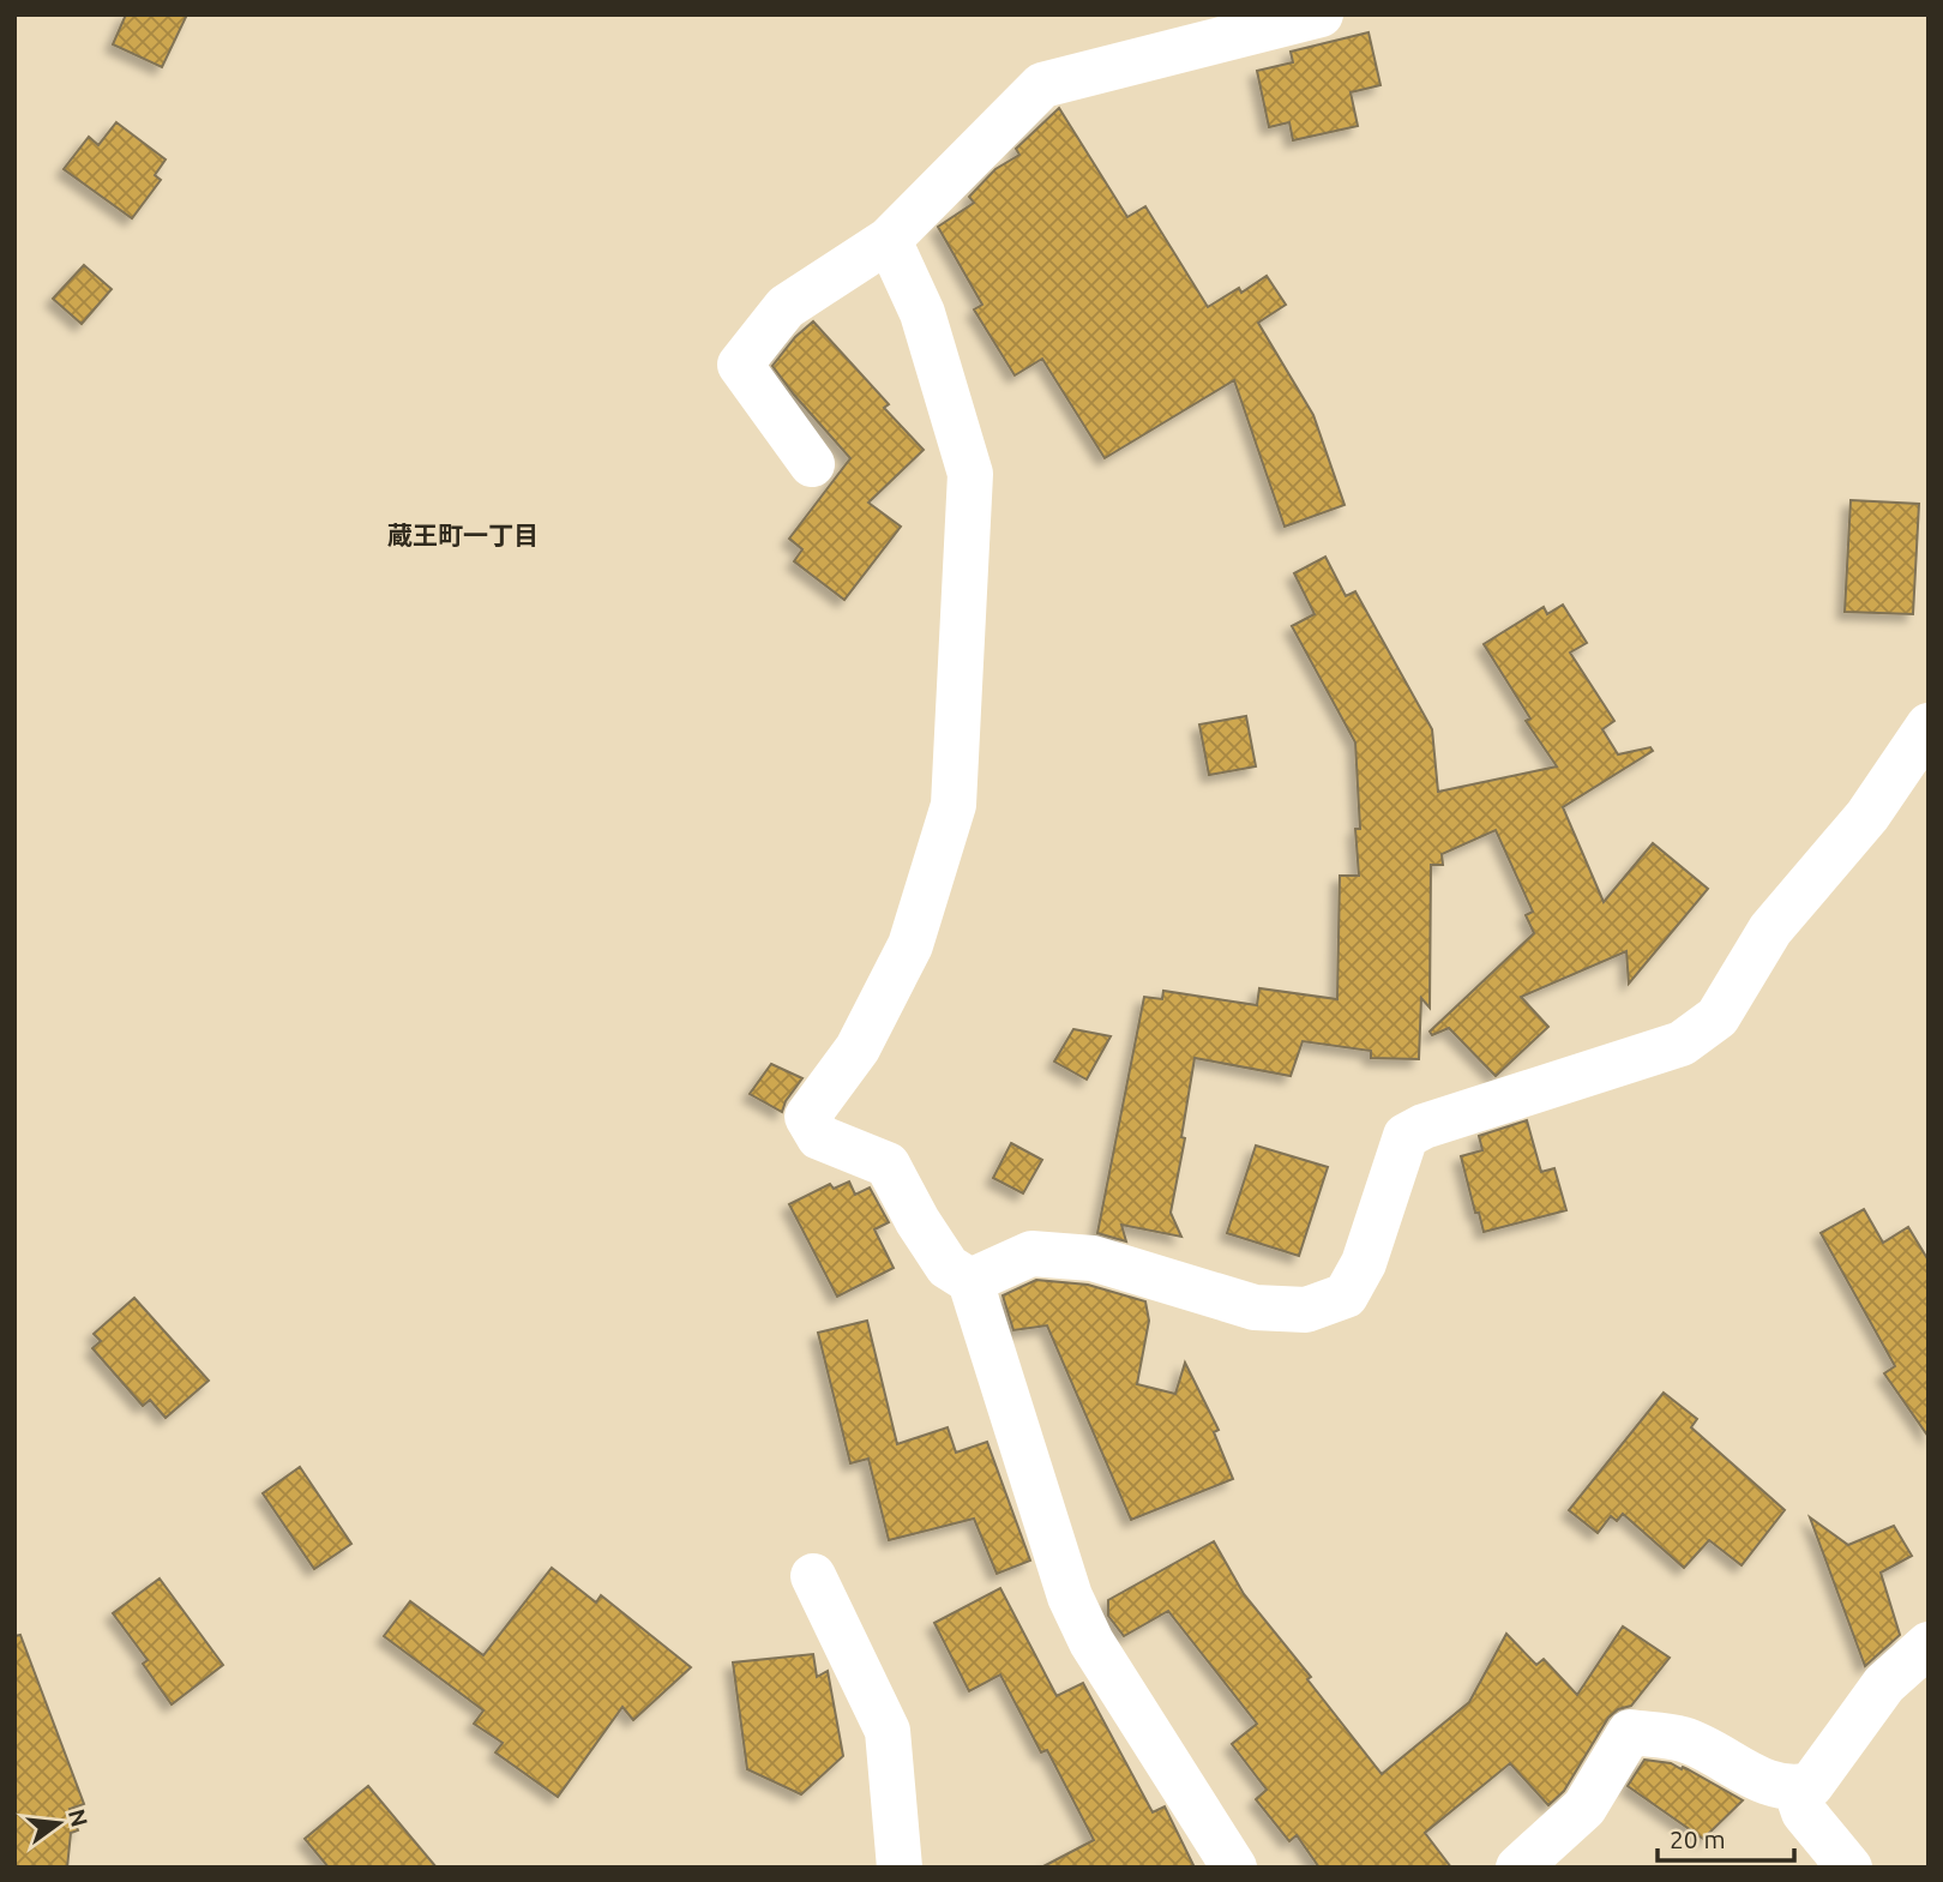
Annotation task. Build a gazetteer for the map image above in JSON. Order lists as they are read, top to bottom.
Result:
{
  "districts": ["蔵王町一丁目"],
  "scale_bar": "20 m",
  "north": "right"
}
